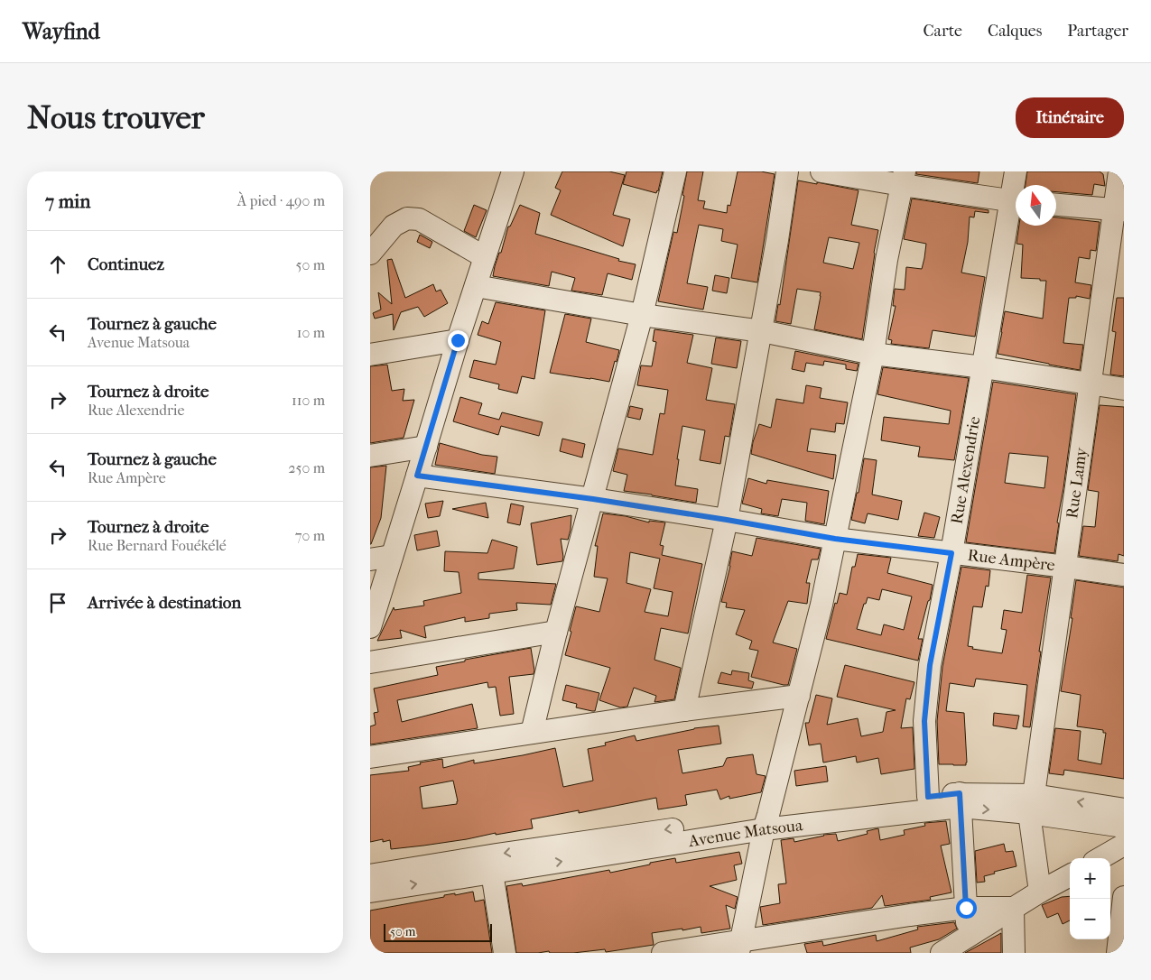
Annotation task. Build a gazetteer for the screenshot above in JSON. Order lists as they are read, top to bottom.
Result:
{
  "streets": {
    "street": [
      "Rue Alexendrie",
      "Rue Lamy",
      "Rue Ampère",
      "Avenue Matsoua"
    ]
  },
  "crossings": [
    ["Rue Alexendrie", "Rue Ampère"],
    ["Rue Alexendrie", "Avenue Matsoua"],
    ["Rue Lamy", "Rue Ampère"],
    ["Rue Lamy", "Avenue Matsoua"]
  ],
  "scale_bar": "50 m",
  "north": "top",
  "page": {
    "header": "Wayfind",
    "nav": ["Carte", "Calques", "Partager"],
    "buttons": "Itinéraire",
    "title": "Nous trouver",
    "heading": ["7 min", "À pied · 490 m"],
    "list": [
      ["Continuez", "50 m"],
      ["Tournez à gauche", "Avenue Matsoua", "10 m"],
      ["Tournez à droite", "Rue Alexendrie", "110 m"],
      ["Tournez à gauche", "Rue Ampère", "250 m"],
      ["Tournez à droite", "Rue Bernard Fouékélé", "70 m"],
      "Arrivée à destination"
    ],
    "map_buttons": ["+", "−"],
    "scale": "50 m"
  }
}
